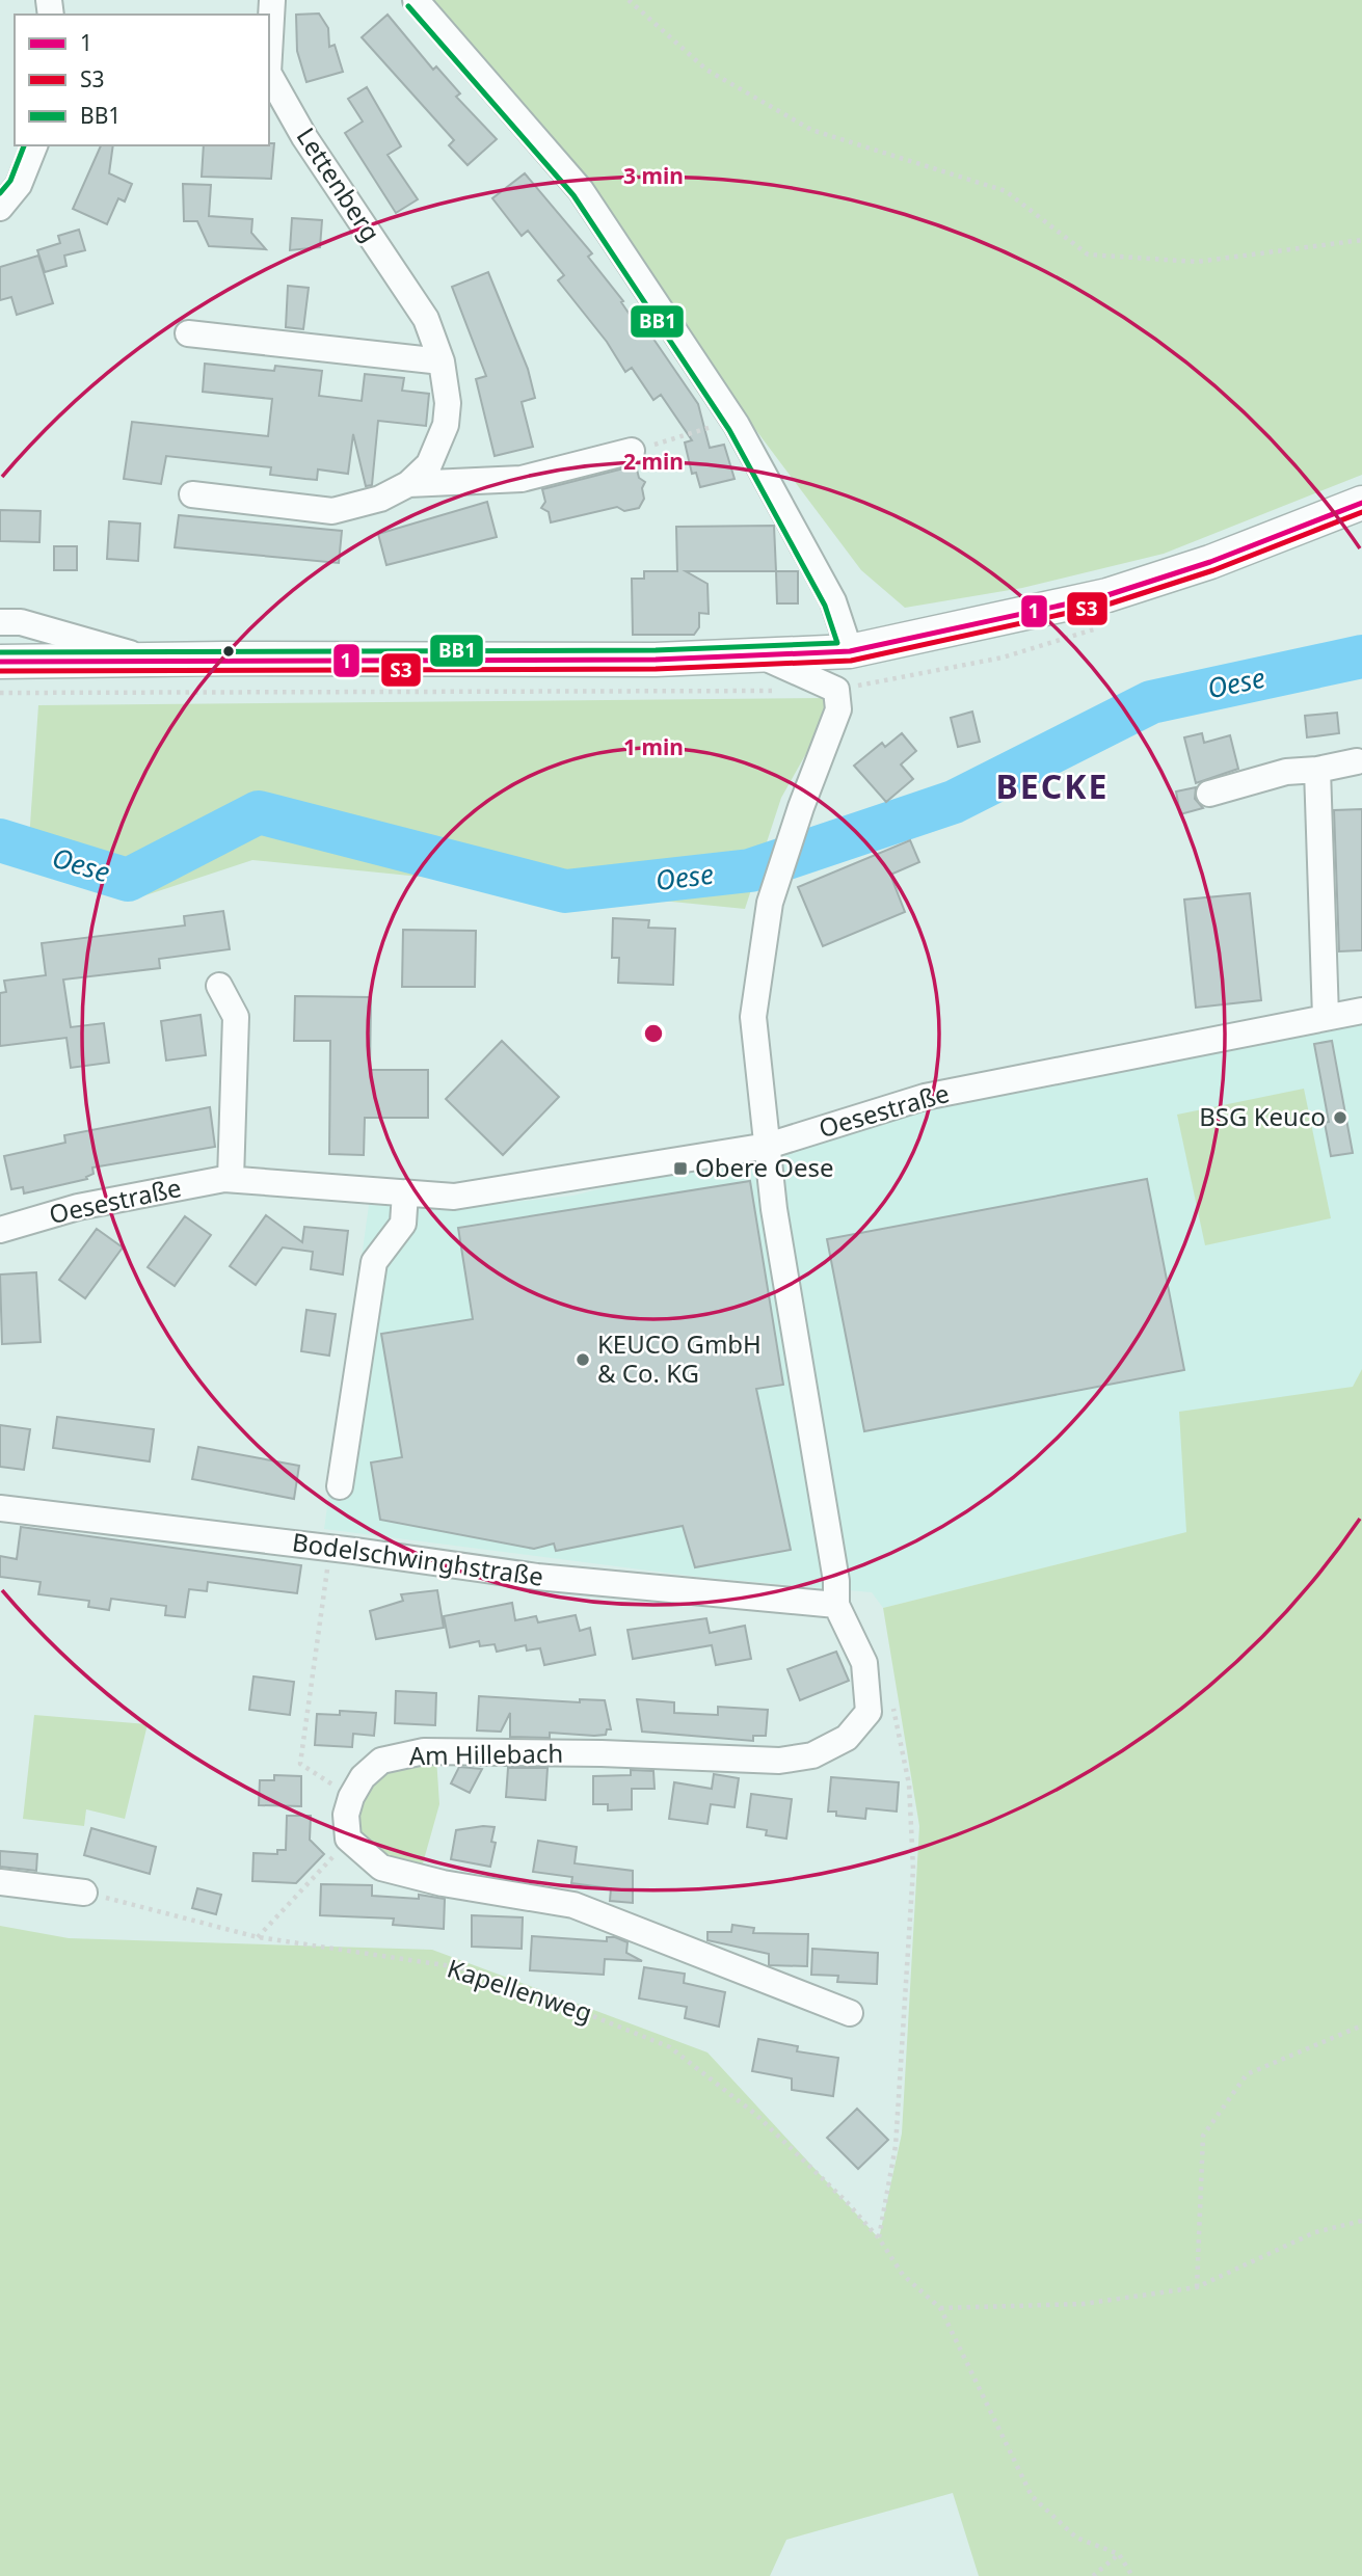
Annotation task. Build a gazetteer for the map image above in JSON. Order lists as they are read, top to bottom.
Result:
{
  "streets": {
    "street": [
      "Lettenberg",
      "Oesestraße",
      "Bodelschwinghstraße",
      "Am Hillebach"
    ],
    "path": ["Kapellenweg"]
  },
  "crossings": [
    ["Bodelschwinghstraße", "Am Hillebach"]
  ],
  "districts": ["BECKE"],
  "water": ["Oese"],
  "places": {
    "other": ["BSG Keuco", "KEUCO GmbH & Co. KG"],
    "transit": ["Obere Oese"]
  },
  "lines": ["transit line BB1", "transit line 1", "transit line S3"],
  "legend": ["1", "S3", "BB1"],
  "rings": ["3 min", "2 min", "1 min"]
}
